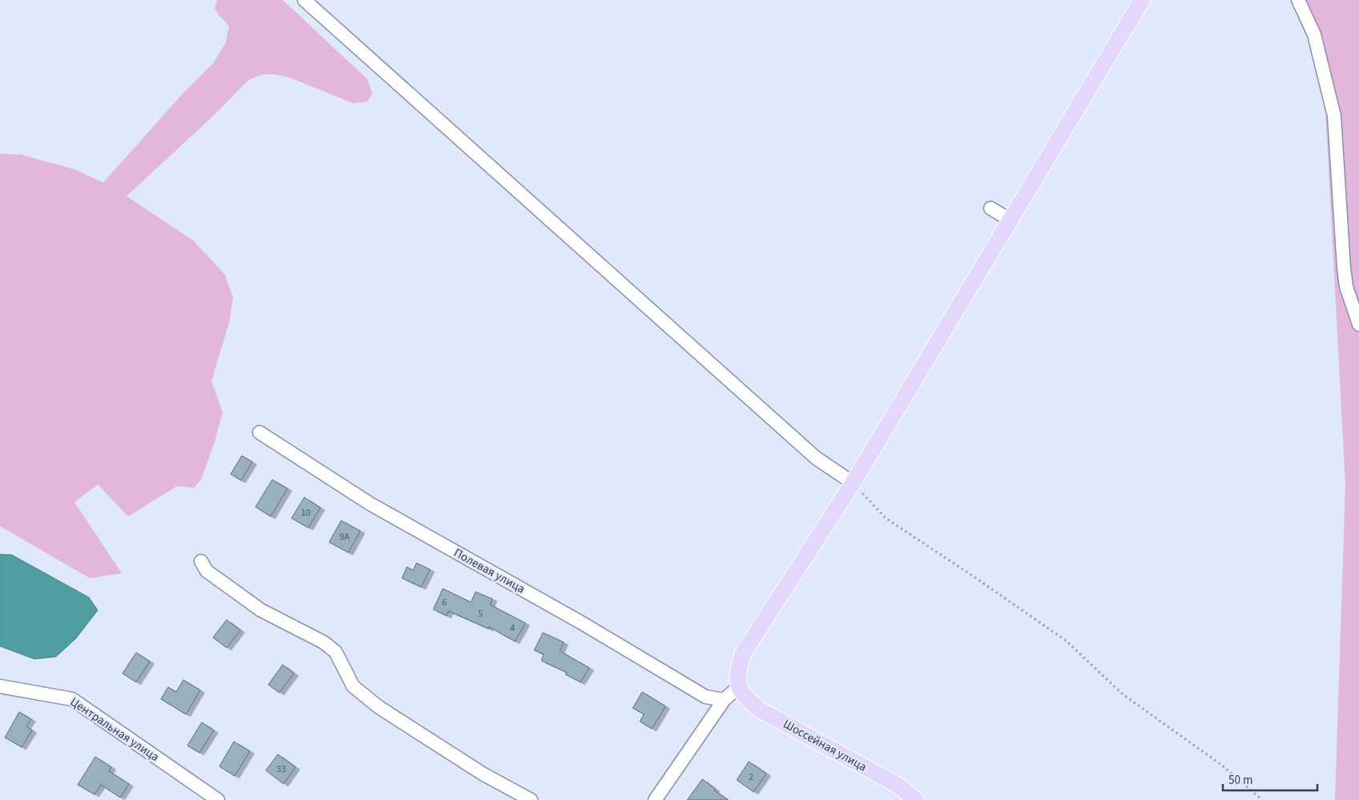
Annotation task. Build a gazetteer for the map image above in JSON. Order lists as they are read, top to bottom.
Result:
{
  "streets": {
    "main road": ["Шоссейная улица"],
    "street": ["Полевая улица", "Центральная улица"]
  },
  "house_numbers": [
    "10",
    "9А",
    "6",
    "5",
    "4",
    "33",
    "2"
  ],
  "scale_bar": "50 m"
}
